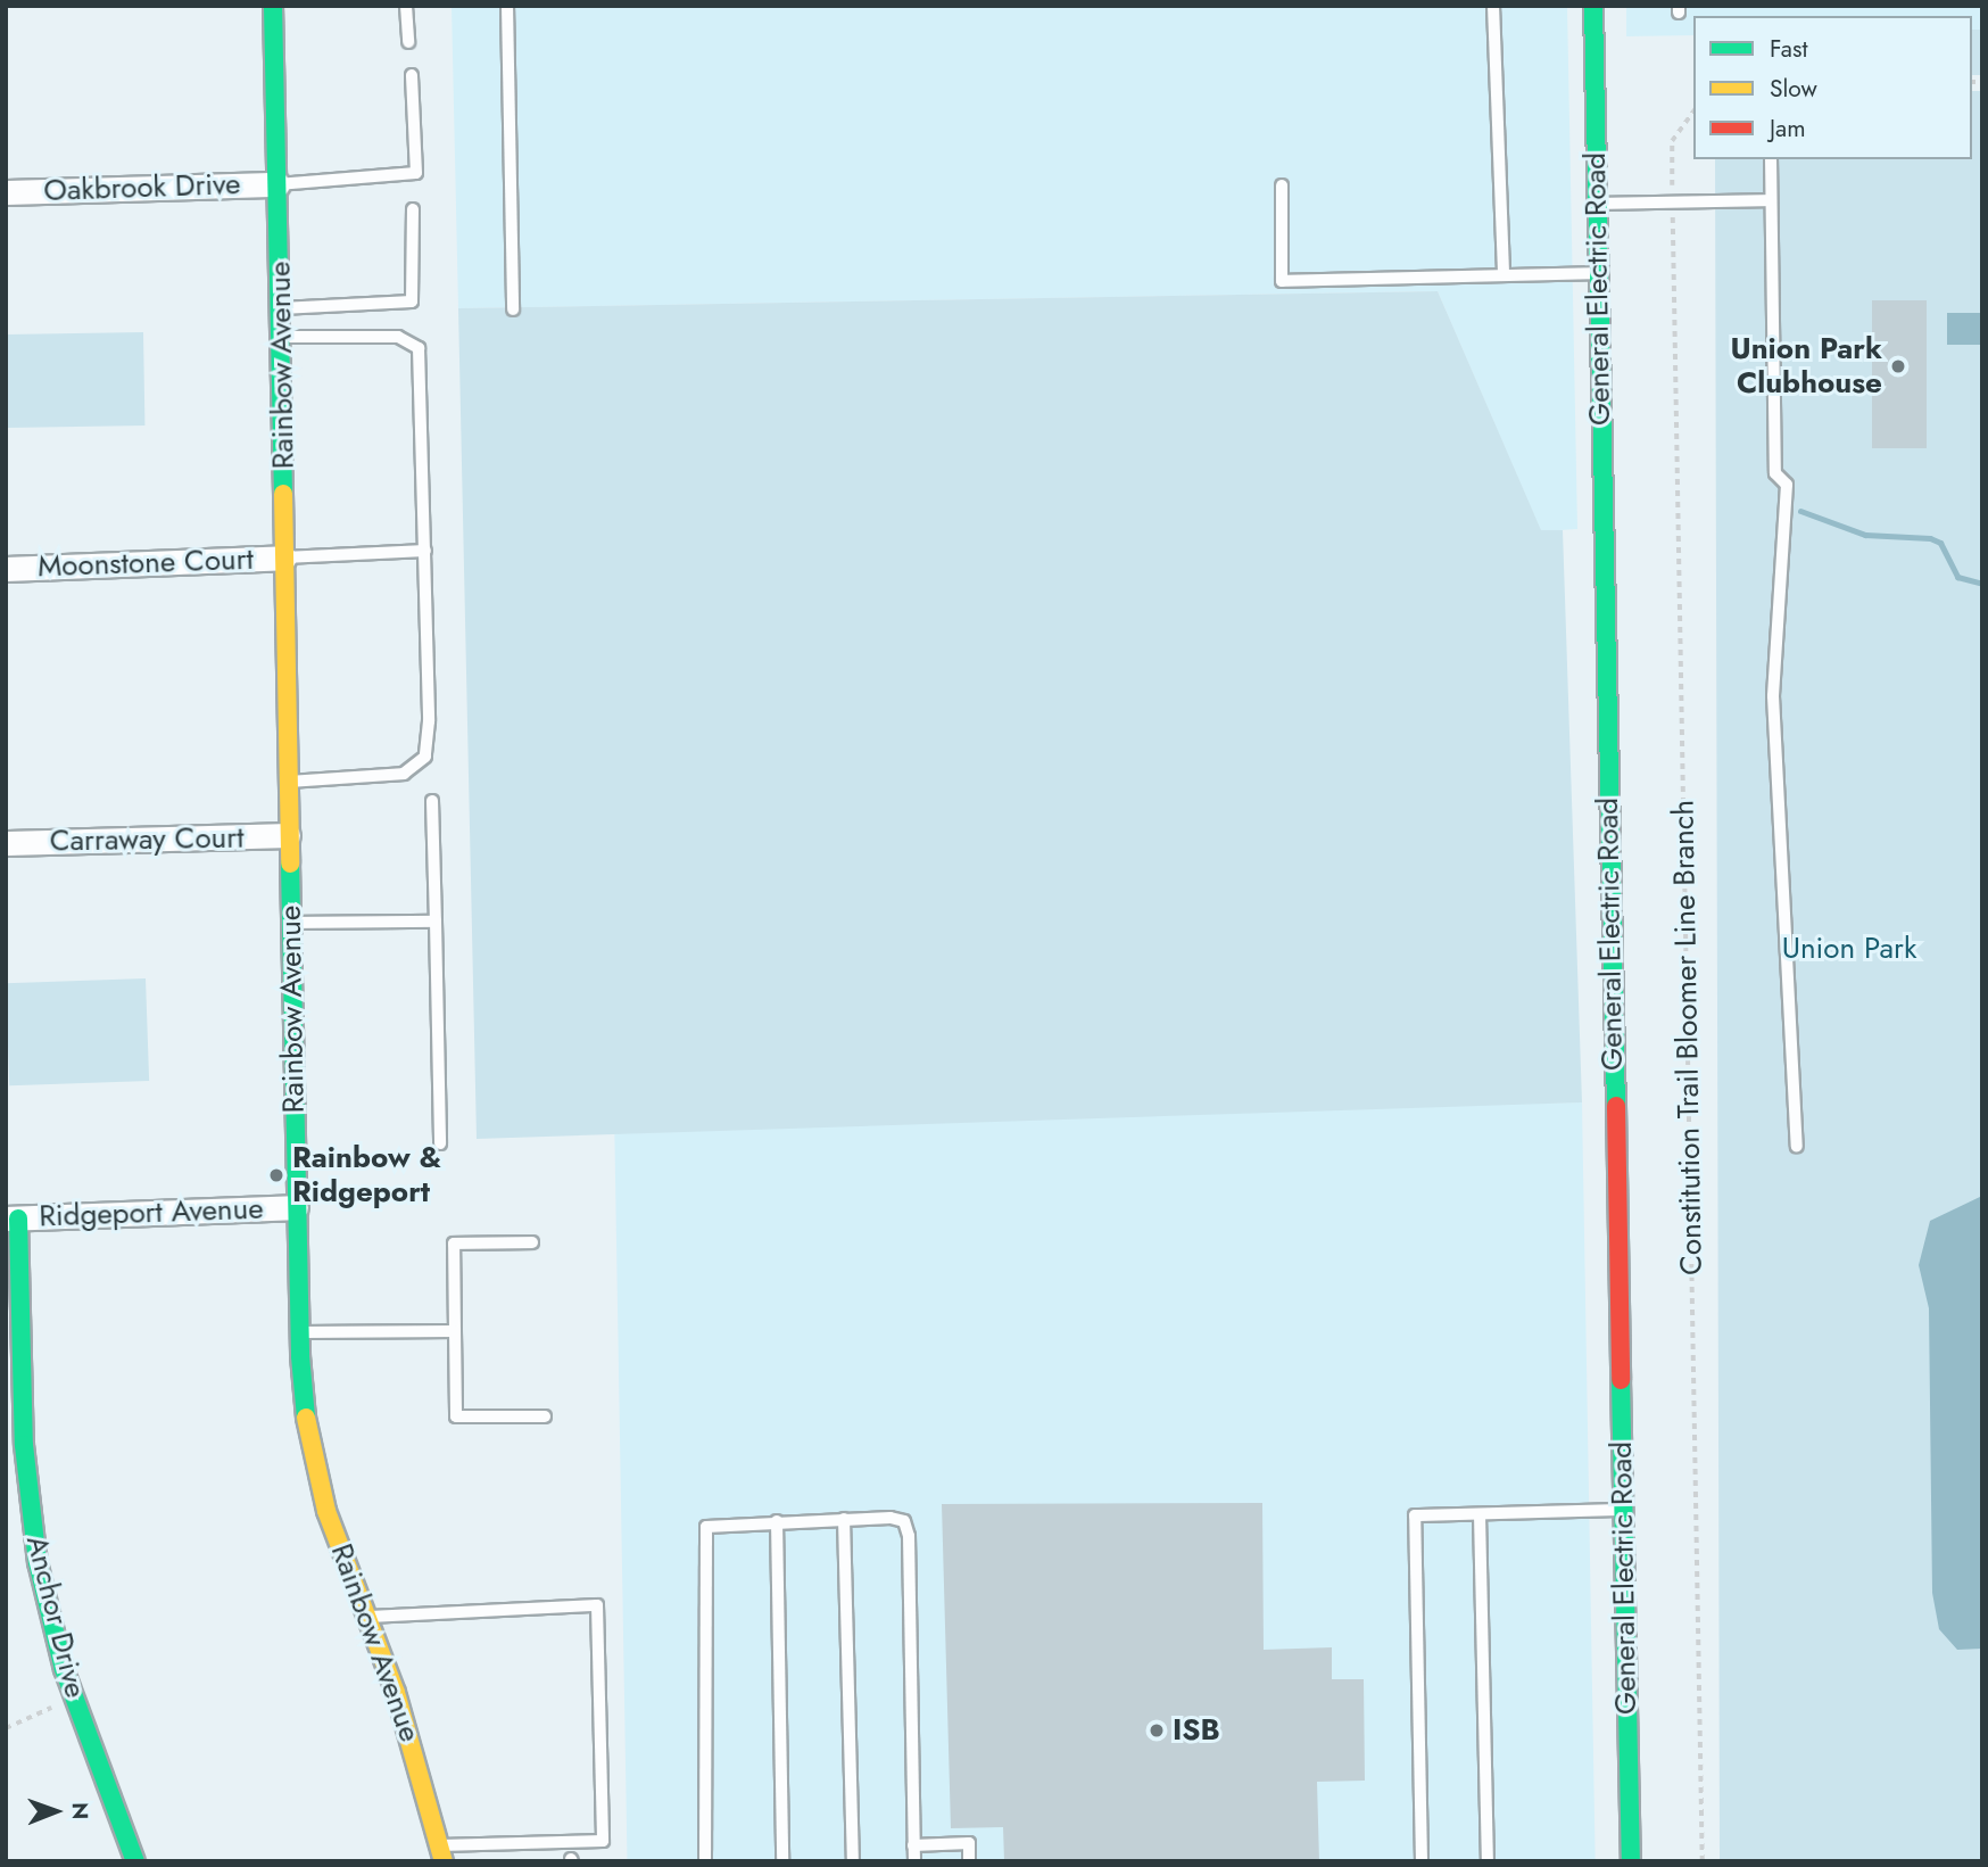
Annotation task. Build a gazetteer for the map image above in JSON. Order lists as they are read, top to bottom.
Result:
{
  "streets": {
    "street": [
      "Oakbrook Drive",
      "General Electric Road",
      "Rainbow Avenue",
      "Moonstone Court",
      "Carraway Court",
      "Ridgeport Avenue",
      "Anchor Drive"
    ],
    "path": ["Constitution Trail Bloomer Line Branch"]
  },
  "crossings": [
    ["Oakbrook Drive", "Rainbow Avenue"],
    ["Rainbow Avenue", "Moonstone Court"],
    ["Rainbow Avenue", "Carraway Court"],
    ["Rainbow Avenue", "Ridgeport Avenue"],
    ["Ridgeport Avenue", "Anchor Drive"]
  ],
  "parks": ["Union Park"],
  "places": ["Union Park Clubhouse", "Rainbow & Ridgeport", "ISB"],
  "legend": ["Fast", "Slow", "Jam"],
  "north": "right"
}
